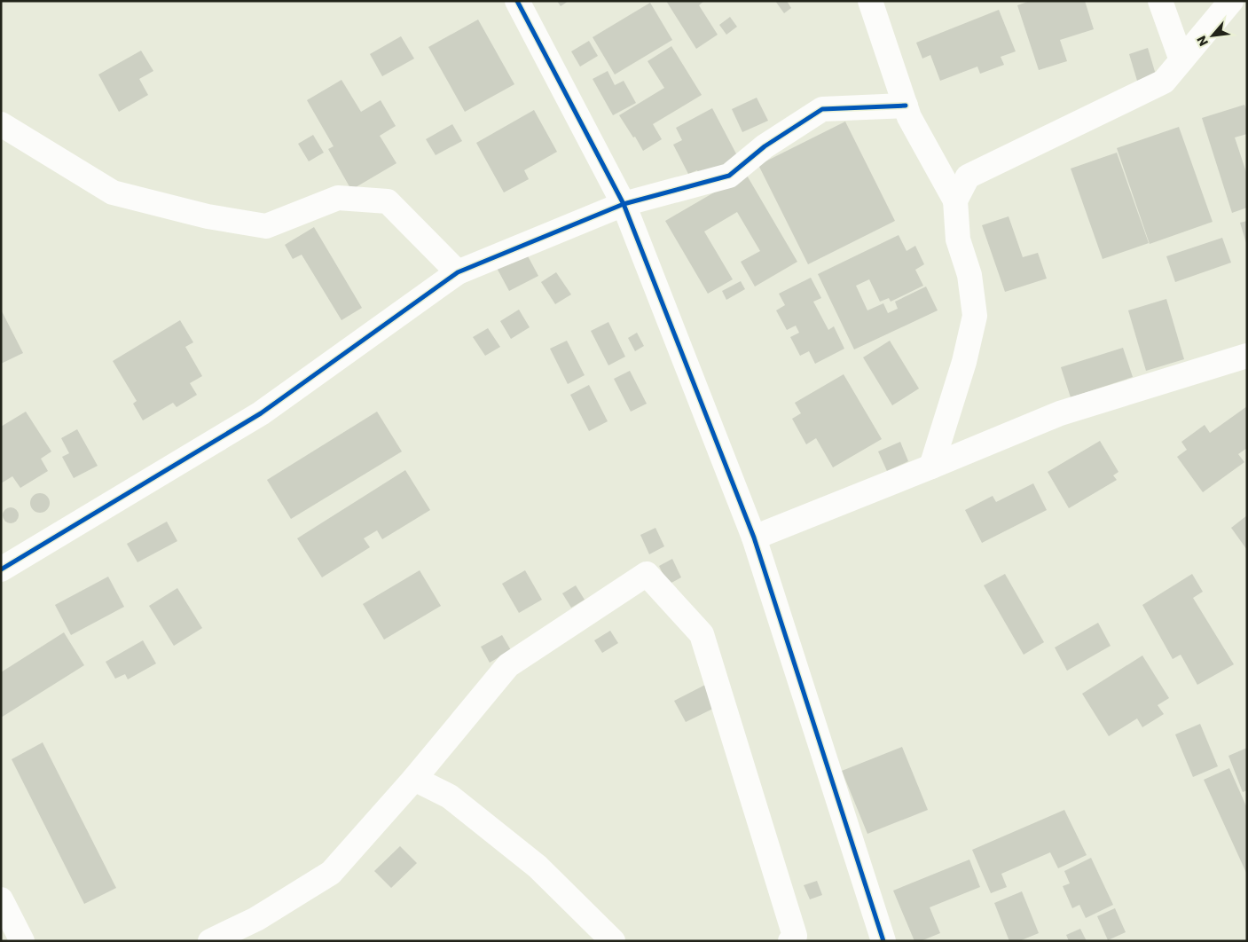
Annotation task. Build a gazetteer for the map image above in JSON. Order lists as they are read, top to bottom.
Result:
{
  "north": "bottom left"
}
